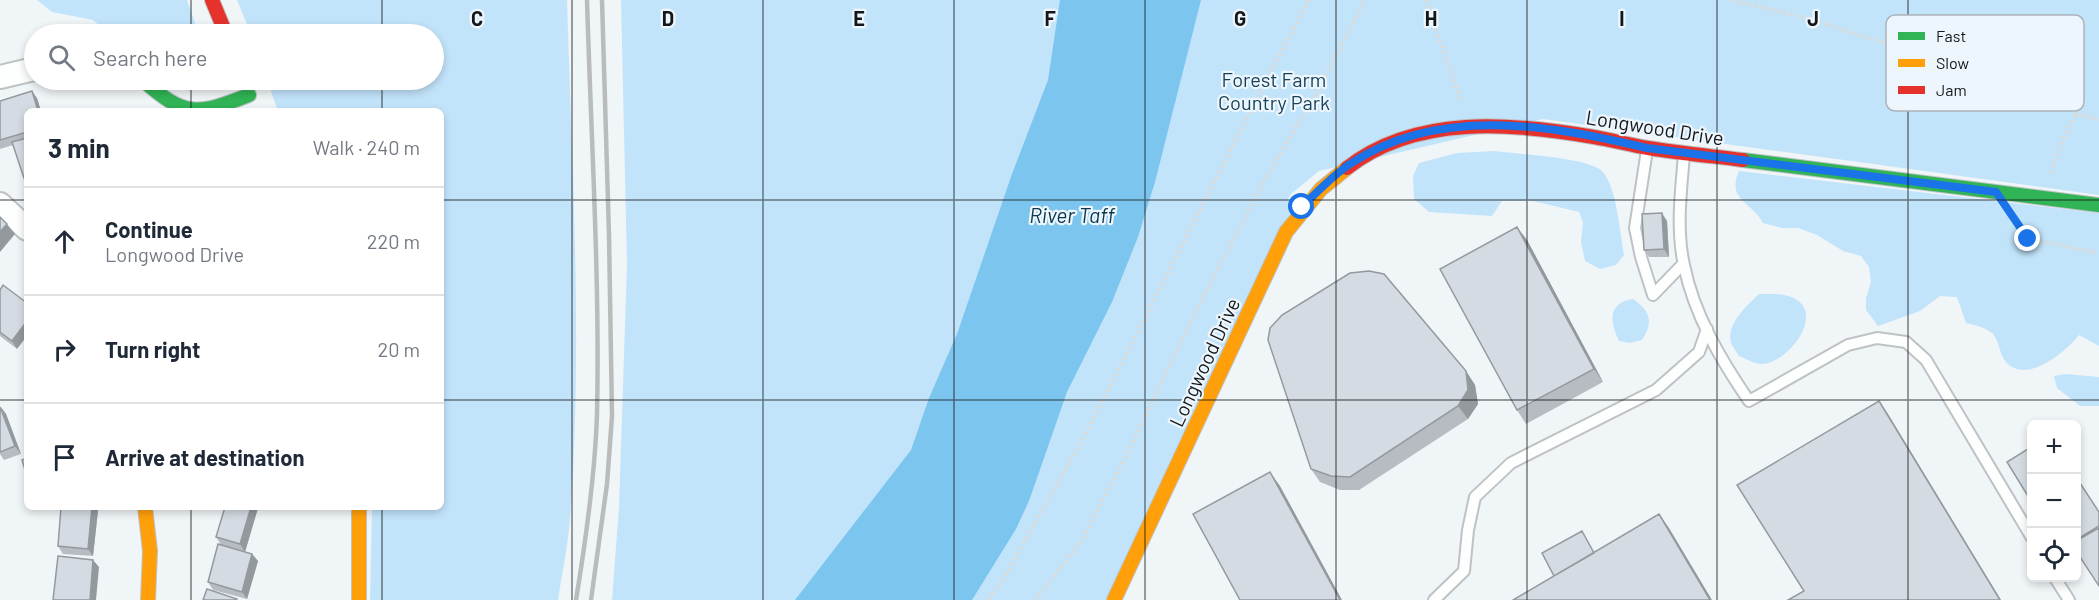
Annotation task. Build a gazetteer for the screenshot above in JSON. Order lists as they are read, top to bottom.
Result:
{
  "streets": {
    "street": ["Longwood Drive"]
  },
  "water": ["River Taff"],
  "parks": ["Forest Farm Country Park"],
  "legend": ["Fast", "Slow", "Jam"],
  "page": {
    "search": "Search here",
    "heading": ["3 min", "Walk · 240 m"],
    "list": [
      ["Continue", "Longwood Drive", "220 m"],
      ["Turn right", "20 m"],
      "Arrive at destination"
    ],
    "map_buttons": ["+", "−"]
  },
  "grid": {
    "columns": [
      "C",
      "D",
      "E",
      "F",
      "G",
      "H",
      "I",
      "J"
    ]
  }
}
